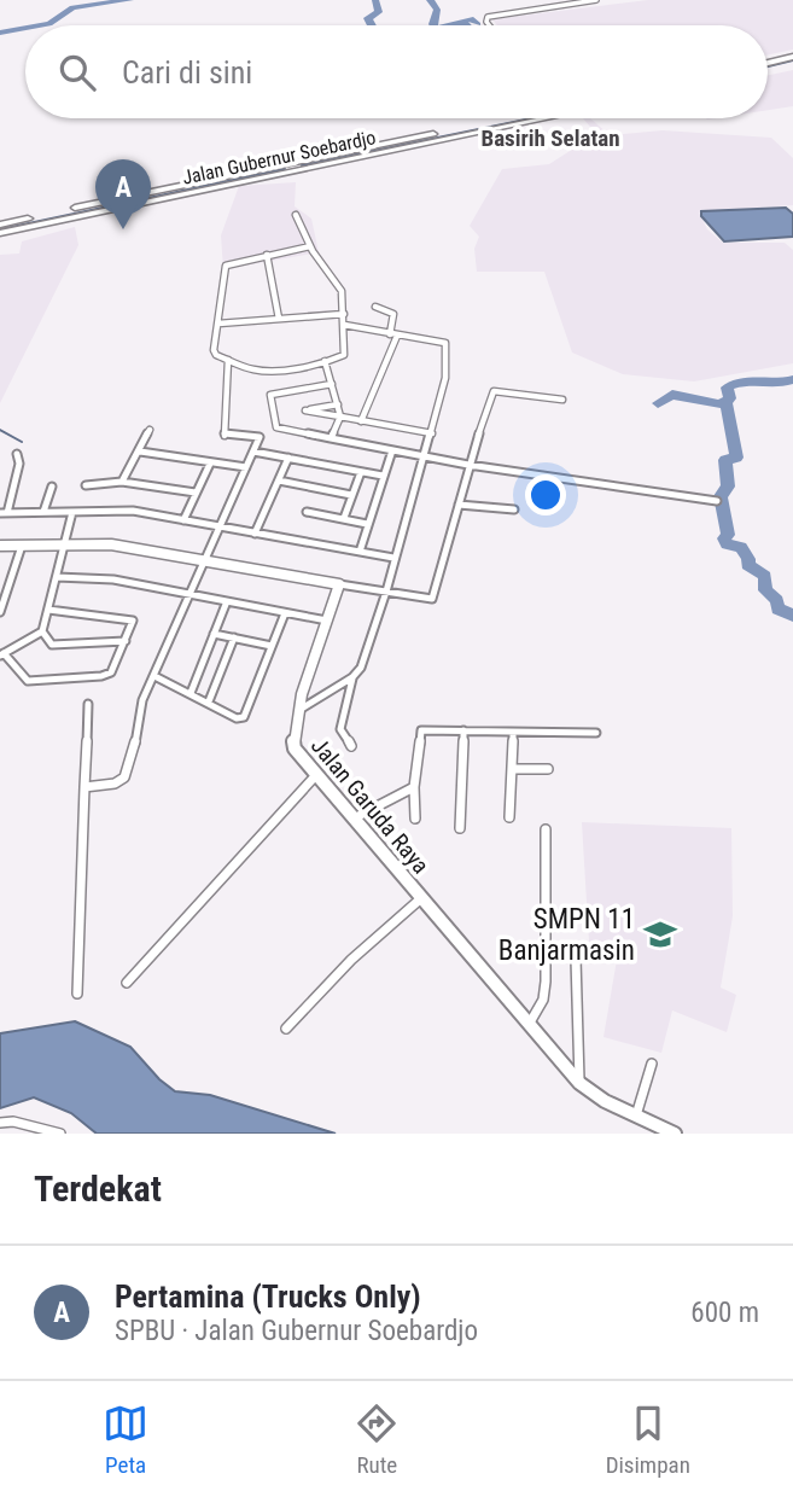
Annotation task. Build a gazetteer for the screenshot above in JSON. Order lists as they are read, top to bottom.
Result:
{
  "streets": {
    "highway": ["Jalan Gubernur Soebardjo"],
    "street": ["Jalan Garuda Raya"]
  },
  "districts": ["Basirih Selatan"],
  "places": {
    "school or university": ["SMPN 11 Banjarmasin"]
  },
  "page": {
    "search": "Cari di sini",
    "pins": "A",
    "heading": "Terdekat",
    "list": [
      {
        "mark": "A",
        "name": "Pertamina (Trucks Only)",
        "note": "SPBU · Jalan Gubernur Soebardjo",
        "value": "600 m"
      }
    ],
    "nav": ["Peta", "Rute", "Disimpan"]
  }
}
